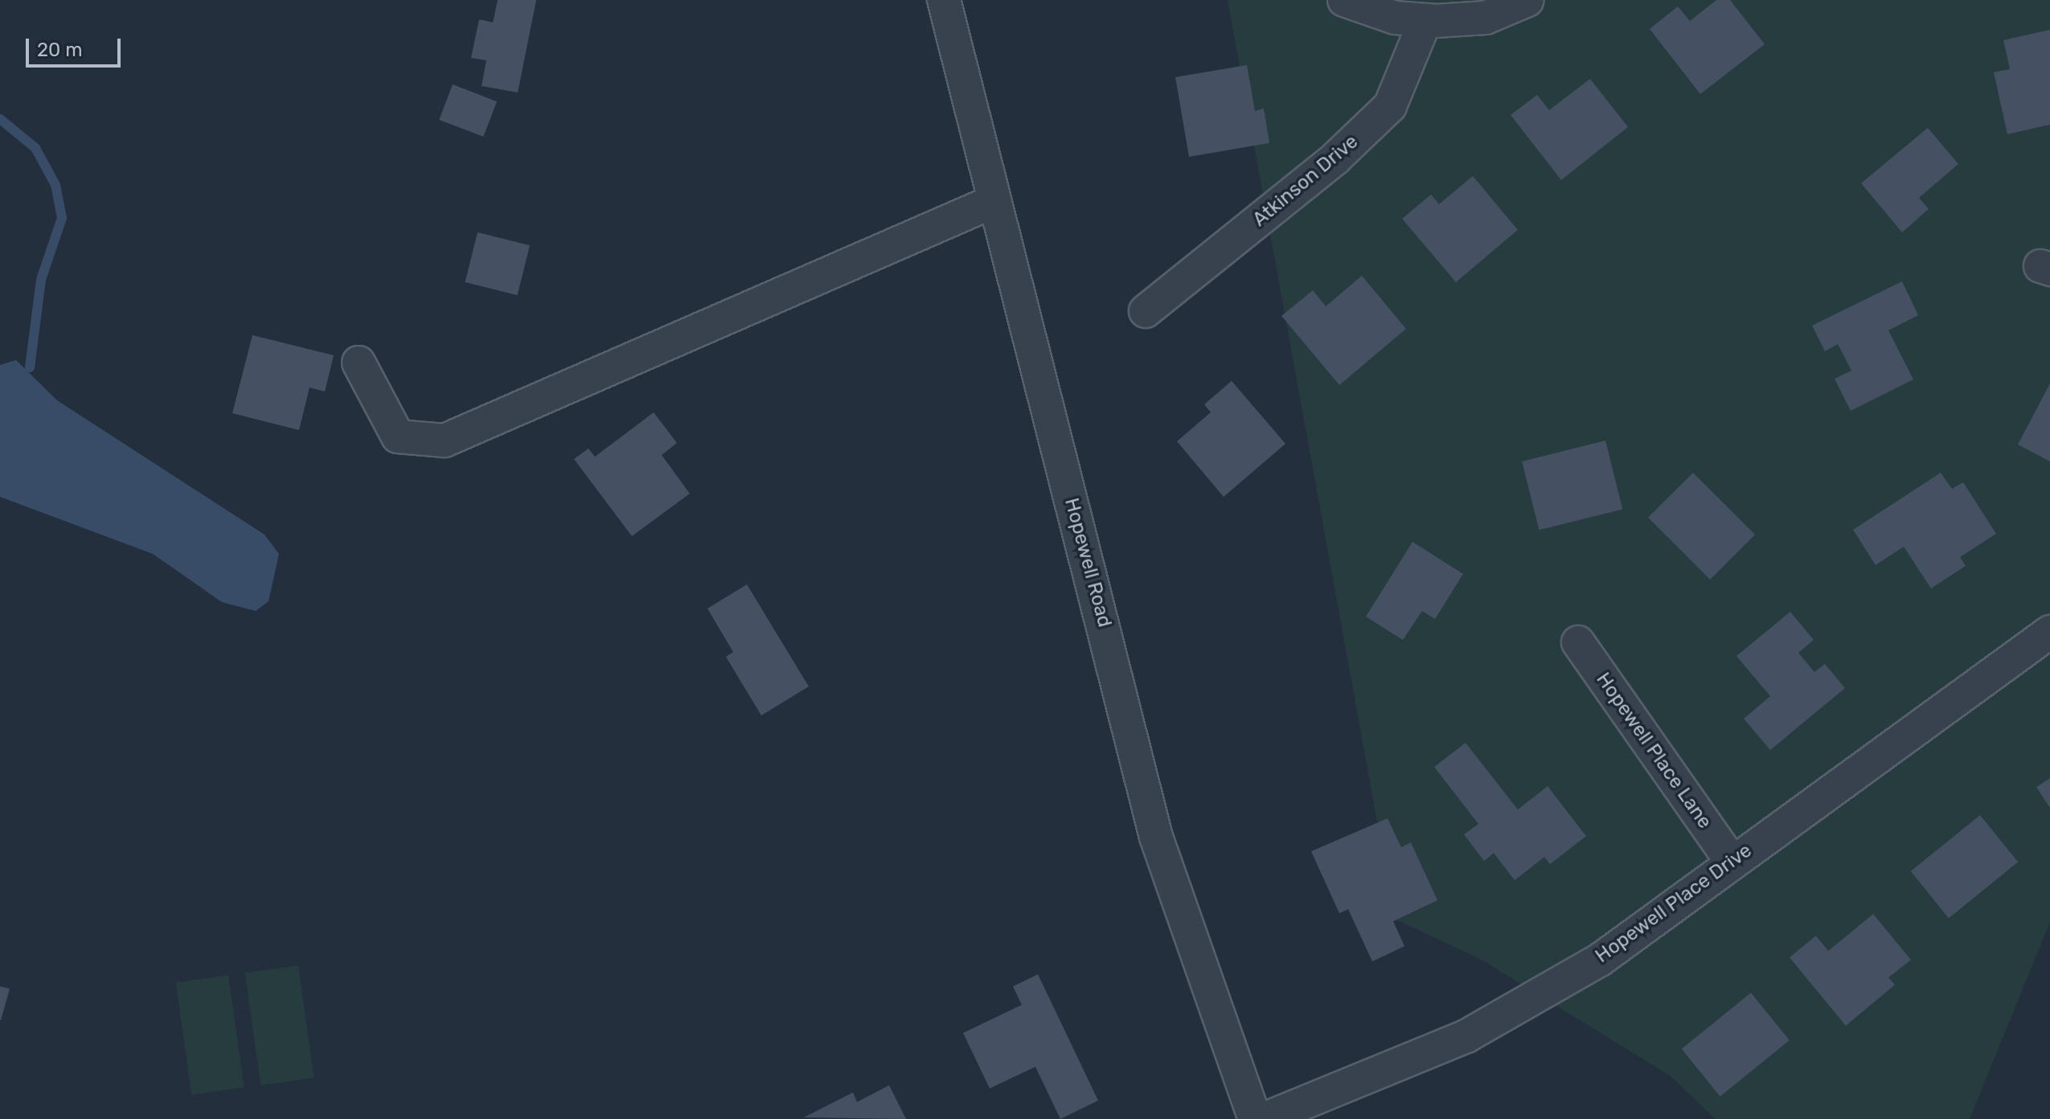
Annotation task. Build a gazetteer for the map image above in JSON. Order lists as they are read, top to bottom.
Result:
{
  "streets": {
    "street": [
      "Atkinson Drive",
      "Hopewell Road",
      "Hopewell Place Lane",
      "Hopewell Place Drive"
    ]
  },
  "crossings": [
    ["Hopewell Place Lane", "Hopewell Place Drive"]
  ],
  "scale_bar": "20 m"
}
